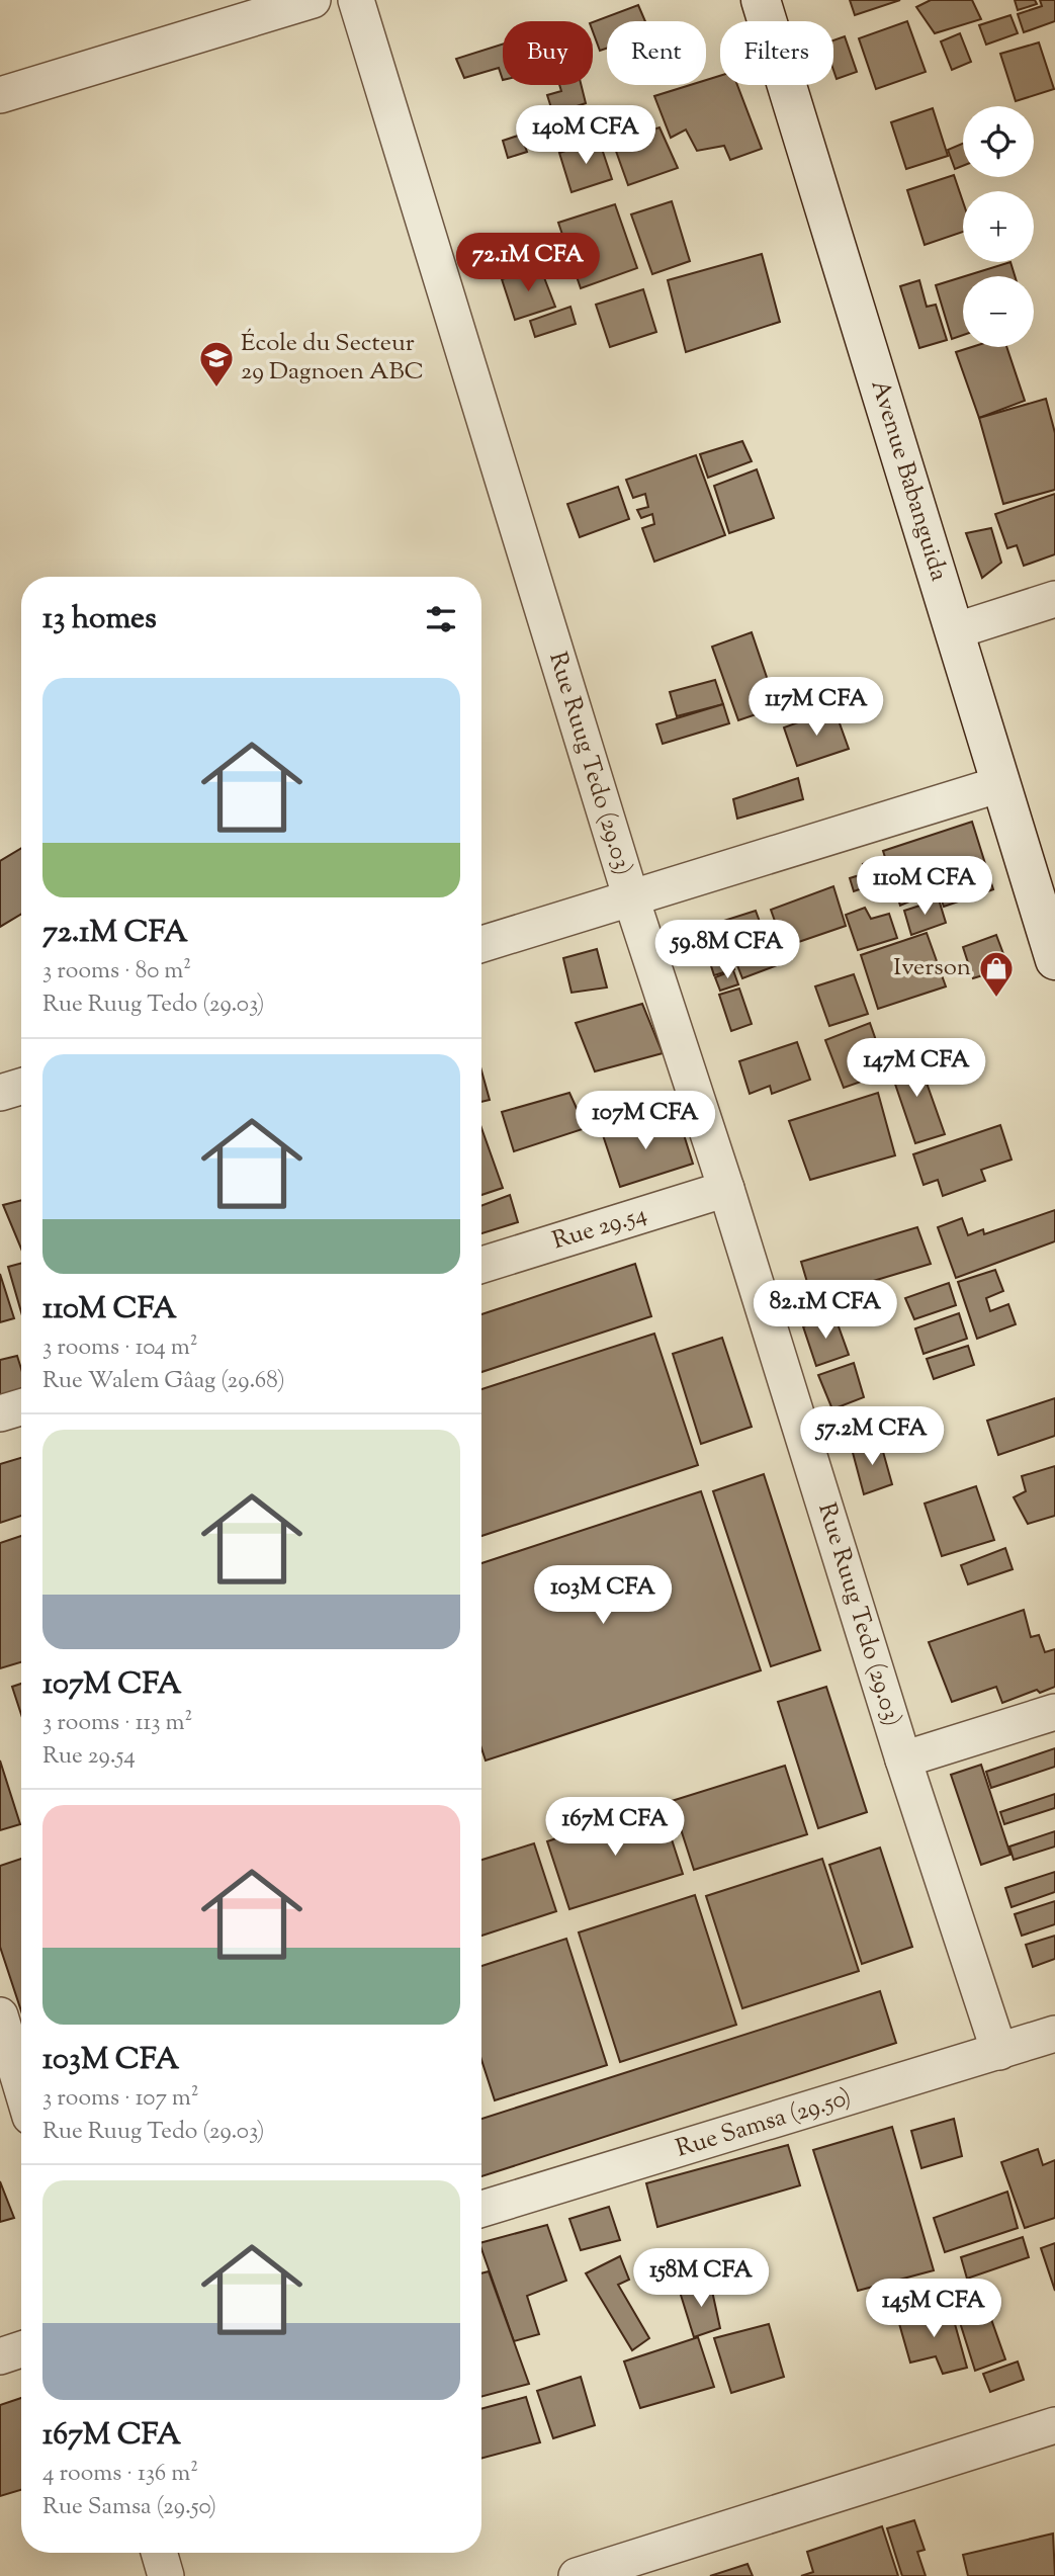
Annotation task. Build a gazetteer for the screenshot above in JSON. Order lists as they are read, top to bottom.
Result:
{
  "streets": {
    "street": [
      "Avenue Babanguida",
      "Rue Ruug Tedo (29.03)",
      "Rue 29.54",
      "Rue Samsa (29.50)"
    ]
  },
  "crossings": [
    ["Rue Ruug Tedo (29.03)", "Rue 29.54"],
    ["Rue Ruug Tedo (29.03)", "Rue Samsa (29.50)"]
  ],
  "places": {
    "school or university": ["École du Secteur 29 Dagnoen ABC"],
    "shop": ["Iverson"]
  },
  "page": {
    "chip": ["Buy", "Rent", "Filters"],
    "price": [
      "140M CFA",
      "72.1M CFA",
      "117M CFA",
      "110M CFA",
      "59.8M CFA",
      "147M CFA",
      "107M CFA",
      "82.1M CFA",
      "57.2M CFA",
      "103M CFA",
      "167M CFA",
      "158M CFA",
      "145M CFA"
    ],
    "map_buttons": ["+", "−"],
    "heading": "13 homes",
    "list": [
      {
        "name": "72.1M CFA",
        "note": "3 rooms · 80 m² · Rue Ruug Tedo (29.03)"
      },
      {
        "name": "110M CFA",
        "note": "3 rooms · 104 m² · Rue Walem Gâag (29.68)"
      },
      {
        "name": "107M CFA",
        "note": "3 rooms · 113 m² · Rue 29.54"
      },
      {
        "name": "103M CFA",
        "note": "3 rooms · 107 m² · Rue Ruug Tedo (29.03)"
      },
      {
        "name": "167M CFA",
        "note": "4 rooms · 136 m² · Rue Samsa (29.50)"
      }
    ]
  }
}
